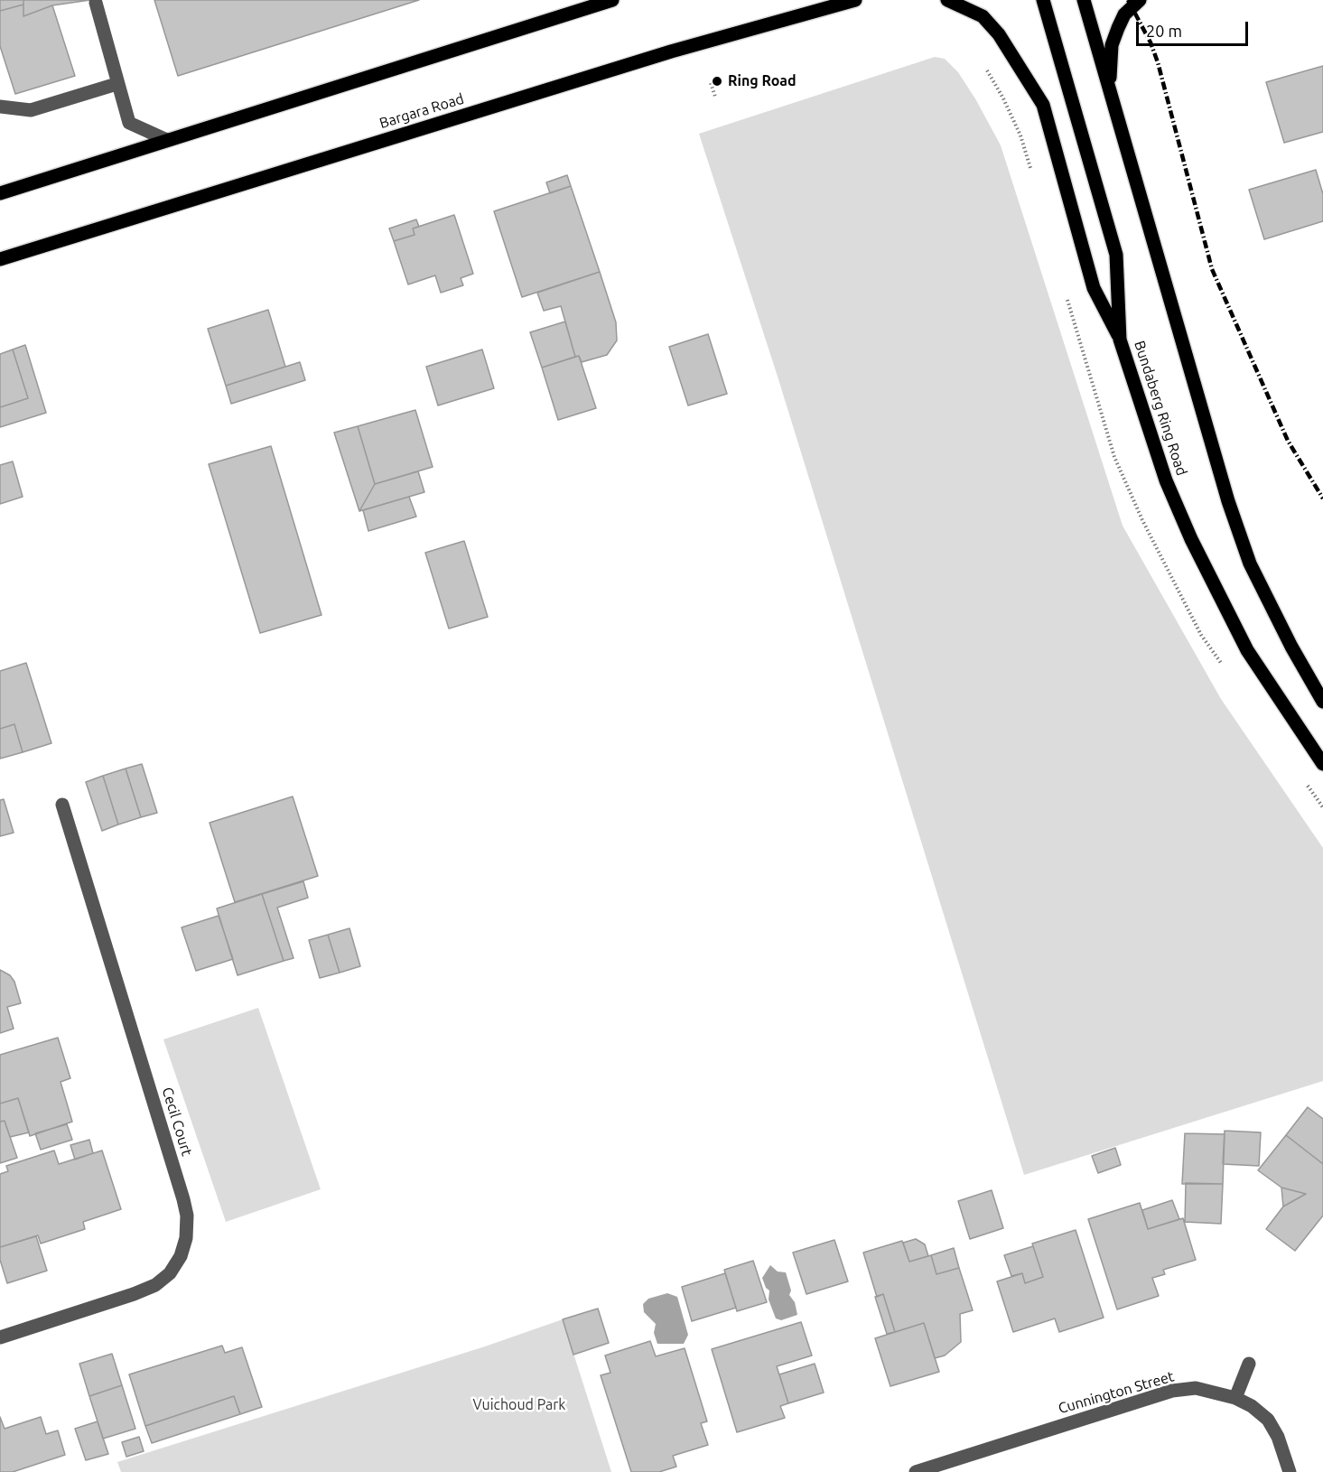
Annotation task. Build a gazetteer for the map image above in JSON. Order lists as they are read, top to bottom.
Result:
{
  "streets": {
    "main road": ["Bargara Road", "Bundaberg Ring Road"],
    "street": ["Cecil Court", "Cunnington Street"]
  },
  "parks": ["Vuichoud Park"],
  "places": ["Ring Road"],
  "scale_bar": "20 m"
}
